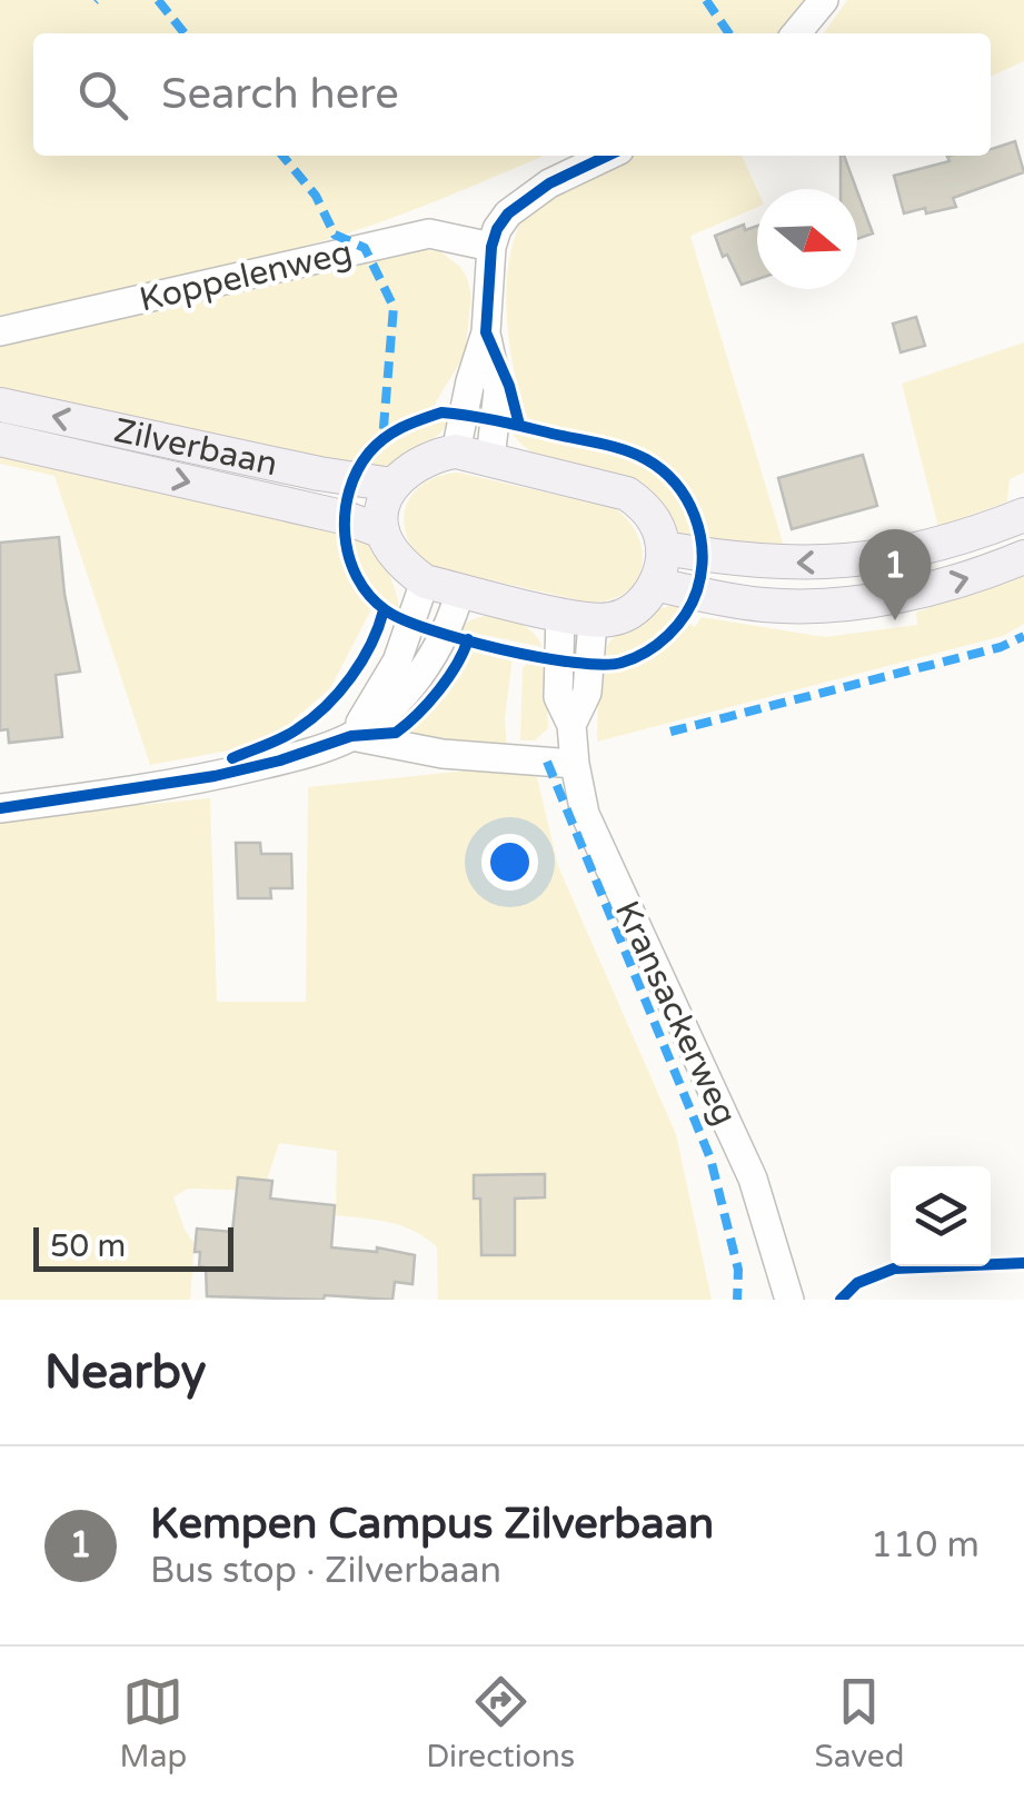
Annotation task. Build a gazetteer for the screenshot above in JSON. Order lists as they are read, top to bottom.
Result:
{
  "streets": {
    "main road": ["Zilverbaan"],
    "street": ["Koppelenweg", "Kransackerweg"]
  },
  "scale_bar": "50 m",
  "north": "right",
  "page": {
    "search": "Search here",
    "pins": "1",
    "scale": "50 m",
    "heading": "Nearby",
    "list": [
      {
        "mark": "1",
        "name": "Kempen Campus Zilverbaan",
        "note": "Bus stop · Zilverbaan",
        "value": "110 m"
      }
    ],
    "nav": ["Map", "Directions", "Saved"]
  }
}
